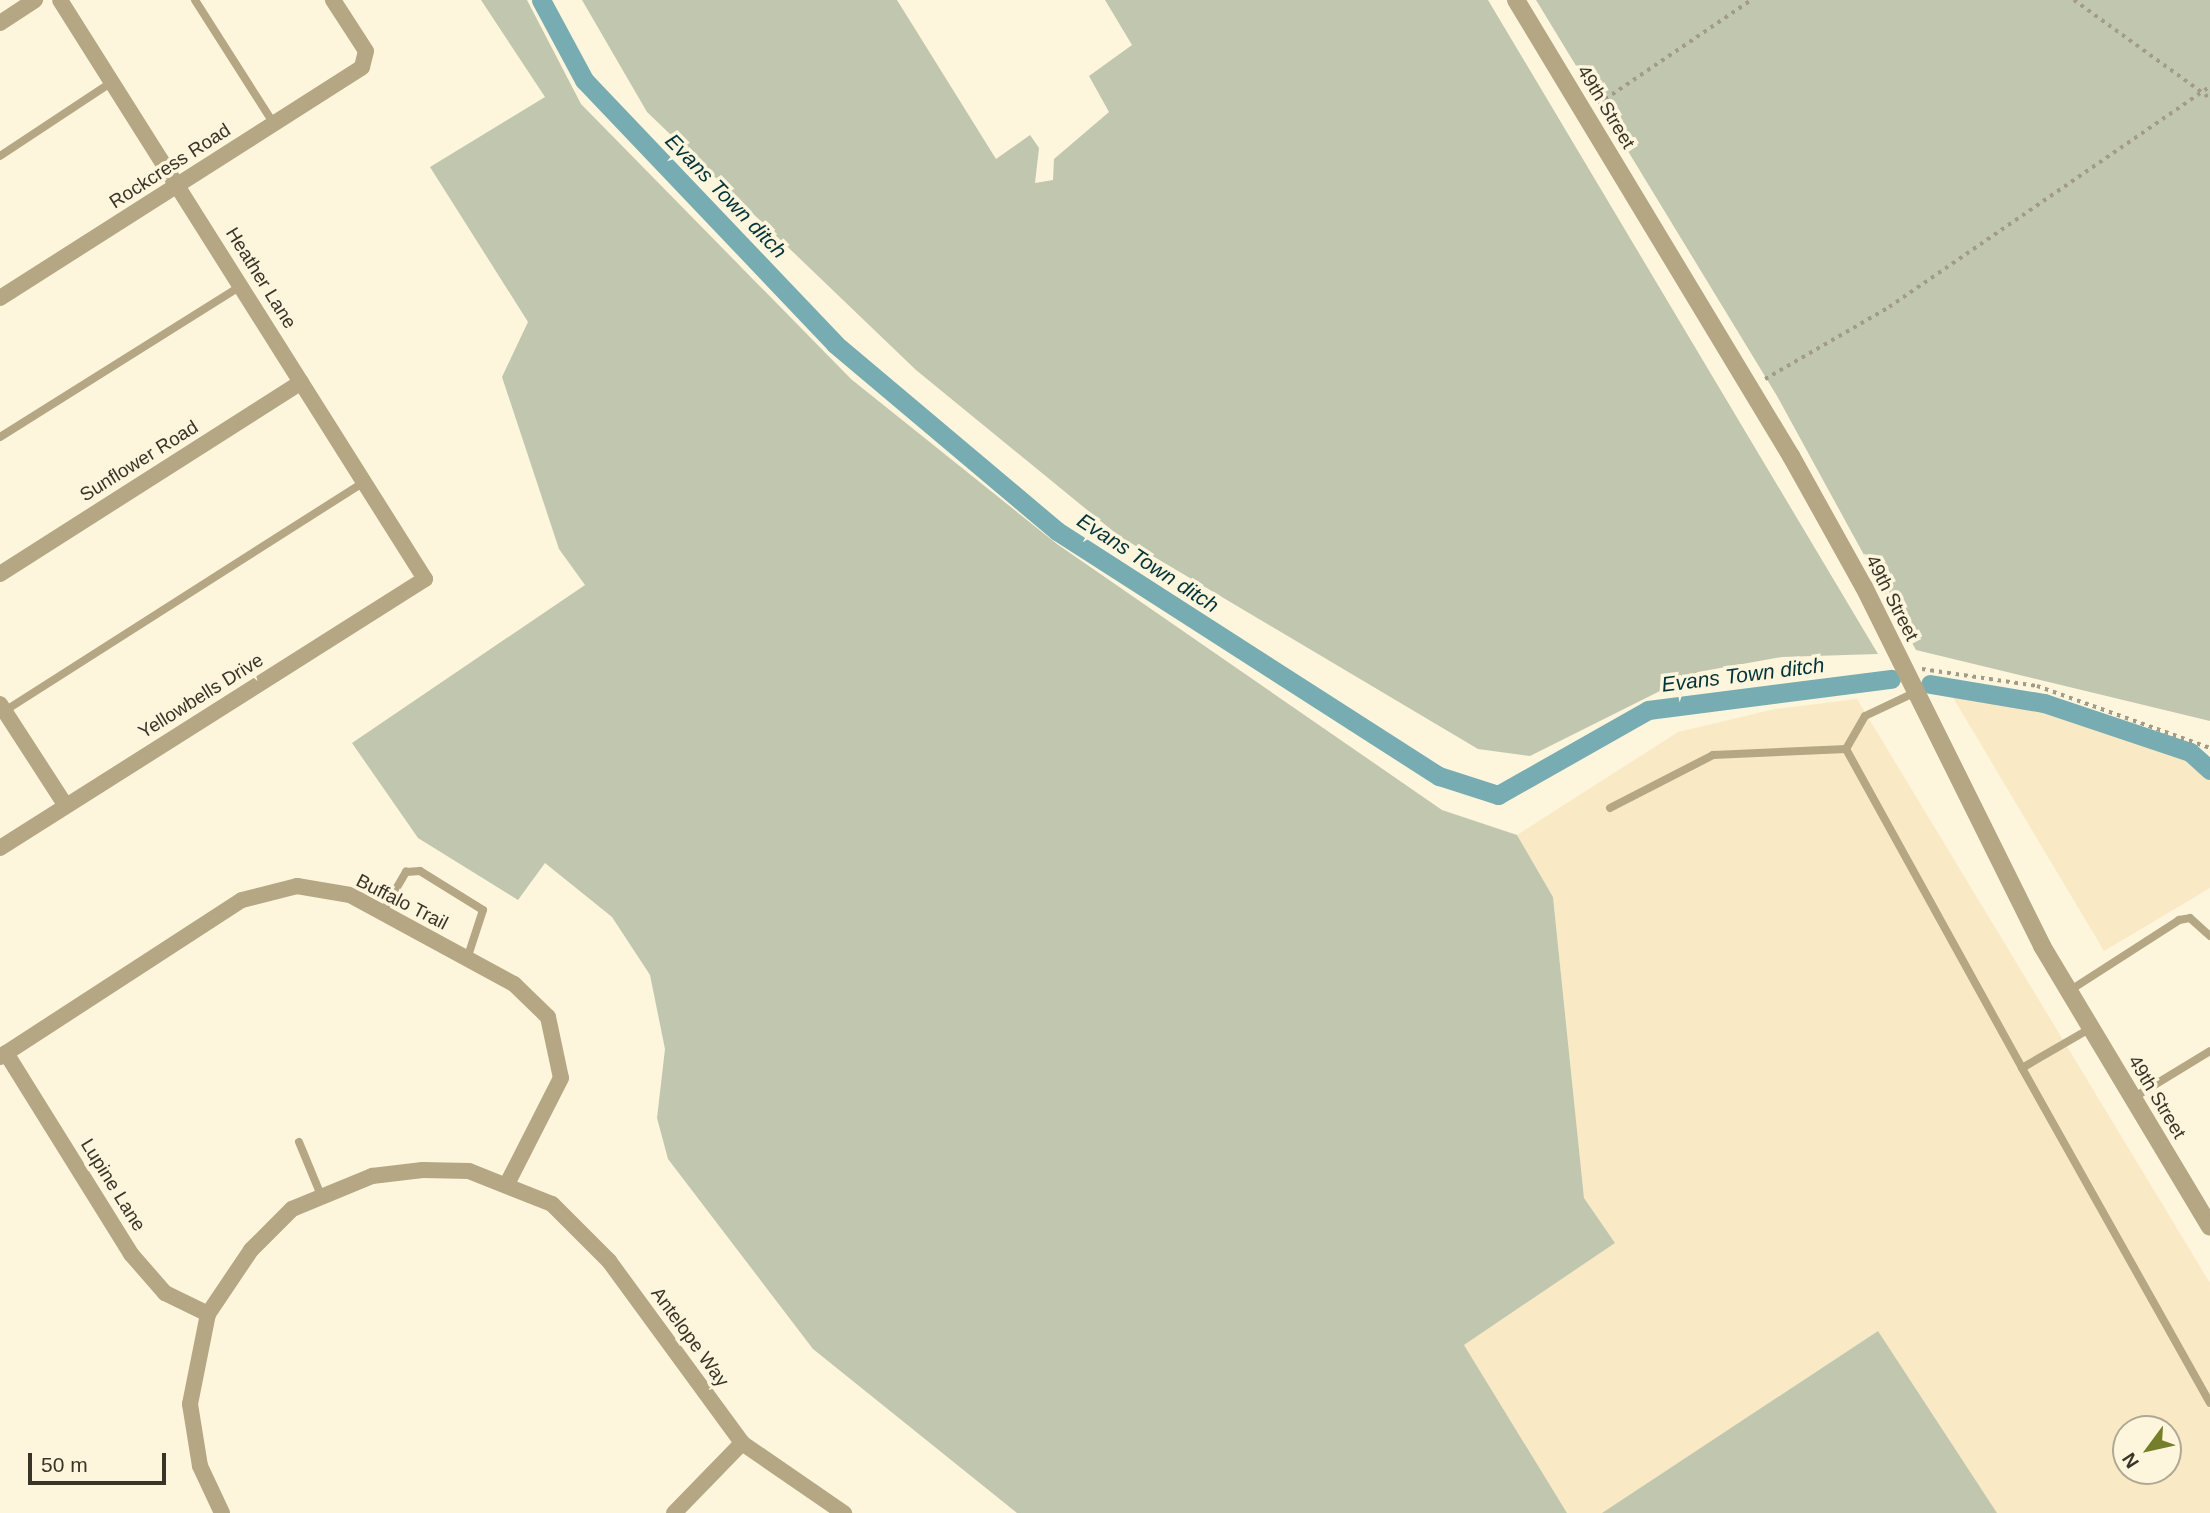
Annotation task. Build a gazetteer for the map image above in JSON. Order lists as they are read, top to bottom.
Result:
{
  "streets": {
    "street": [
      "49th Street",
      "Rockcress Road",
      "Heather Lane",
      "Sunflower Road",
      "Yellowbells Drive",
      "Buffalo Trail",
      "Lupine Lane",
      "Antelope Way"
    ]
  },
  "crossings": [
    ["Rockcress Road", "Heather Lane"],
    ["Heather Lane", "Sunflower Road"],
    ["Heather Lane", "Yellowbells Drive"],
    ["Buffalo Trail", "Lupine Lane"],
    ["Buffalo Trail", "Antelope Way"]
  ],
  "water": ["Evans Town ditch"],
  "scale_bar": "50 m",
  "north": "bottom left"
}
